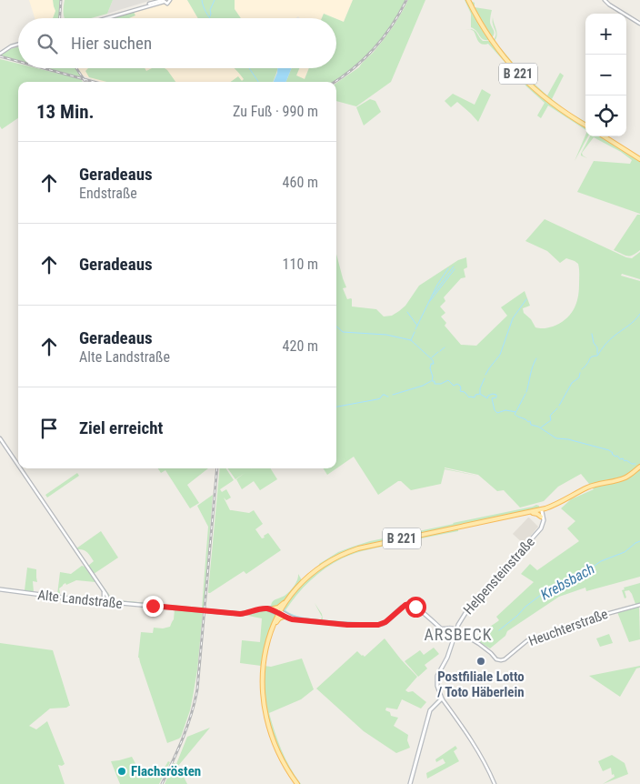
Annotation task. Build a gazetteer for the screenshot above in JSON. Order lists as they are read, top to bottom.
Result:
{
  "streets": {
    "main road": ["B 221", "Helpensteinstraße", "Alte Landstraße"],
    "street": ["Heuchterstraße"]
  },
  "crossings": [
    ["B 221", "Helpensteinstraße"],
    ["B 221", "Alte Landstraße"],
    ["Helpensteinstraße", "Heuchterstraße"]
  ],
  "districts": ["ARSBECK"],
  "water": ["Krebsbach"],
  "places": ["Postfiliale Lotto / Toto Häberlein", "Flachsrösten"],
  "page": {
    "map_buttons": ["+", "−"],
    "search": "Hier suchen",
    "heading": ["13 Min.", "Zu Fuß · 990 m"],
    "list": [
      ["Geradeaus", "Endstraße", "460 m"],
      ["Geradeaus", "110 m"],
      ["Geradeaus", "Alte Landstraße", "420 m"],
      "Ziel erreicht"
    ]
  }
}
